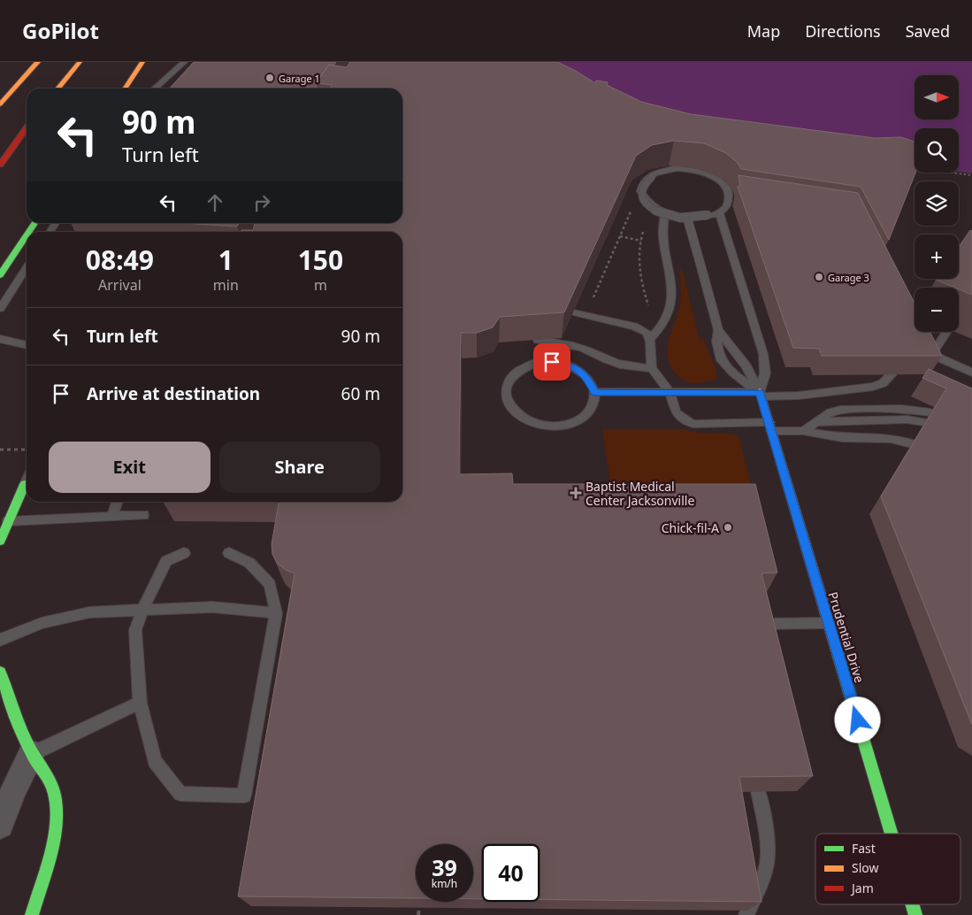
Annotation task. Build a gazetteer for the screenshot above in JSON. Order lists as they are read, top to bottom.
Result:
{
  "streets": {
    "main road": ["Prudential Drive"]
  },
  "places": {
    "other": ["Garage 1", "Garage 3", "Chick-fil-A"],
    "health": ["Baptist Medical Center Jacksonville"]
  },
  "legend": ["Fast", "Slow", "Jam"],
  "north": "right",
  "page": {
    "header": "GoPilot",
    "nav": ["Map", "Directions", "Saved"],
    "map_buttons": ["+", "−"],
    "turn": ["90 m", "Turn left"],
    "eta": [
      "08:49",
      "Arrival",
      "1",
      "min",
      "150",
      "m"
    ],
    "list": [
      {
        "name": "Turn left",
        "value": "90 m"
      },
      {
        "name": "Arrive at destination",
        "value": "60 m"
      }
    ],
    "buttons": ["Exit", "Share"],
    "speed": "39 km/h",
    "limit": "40"
  }
}
